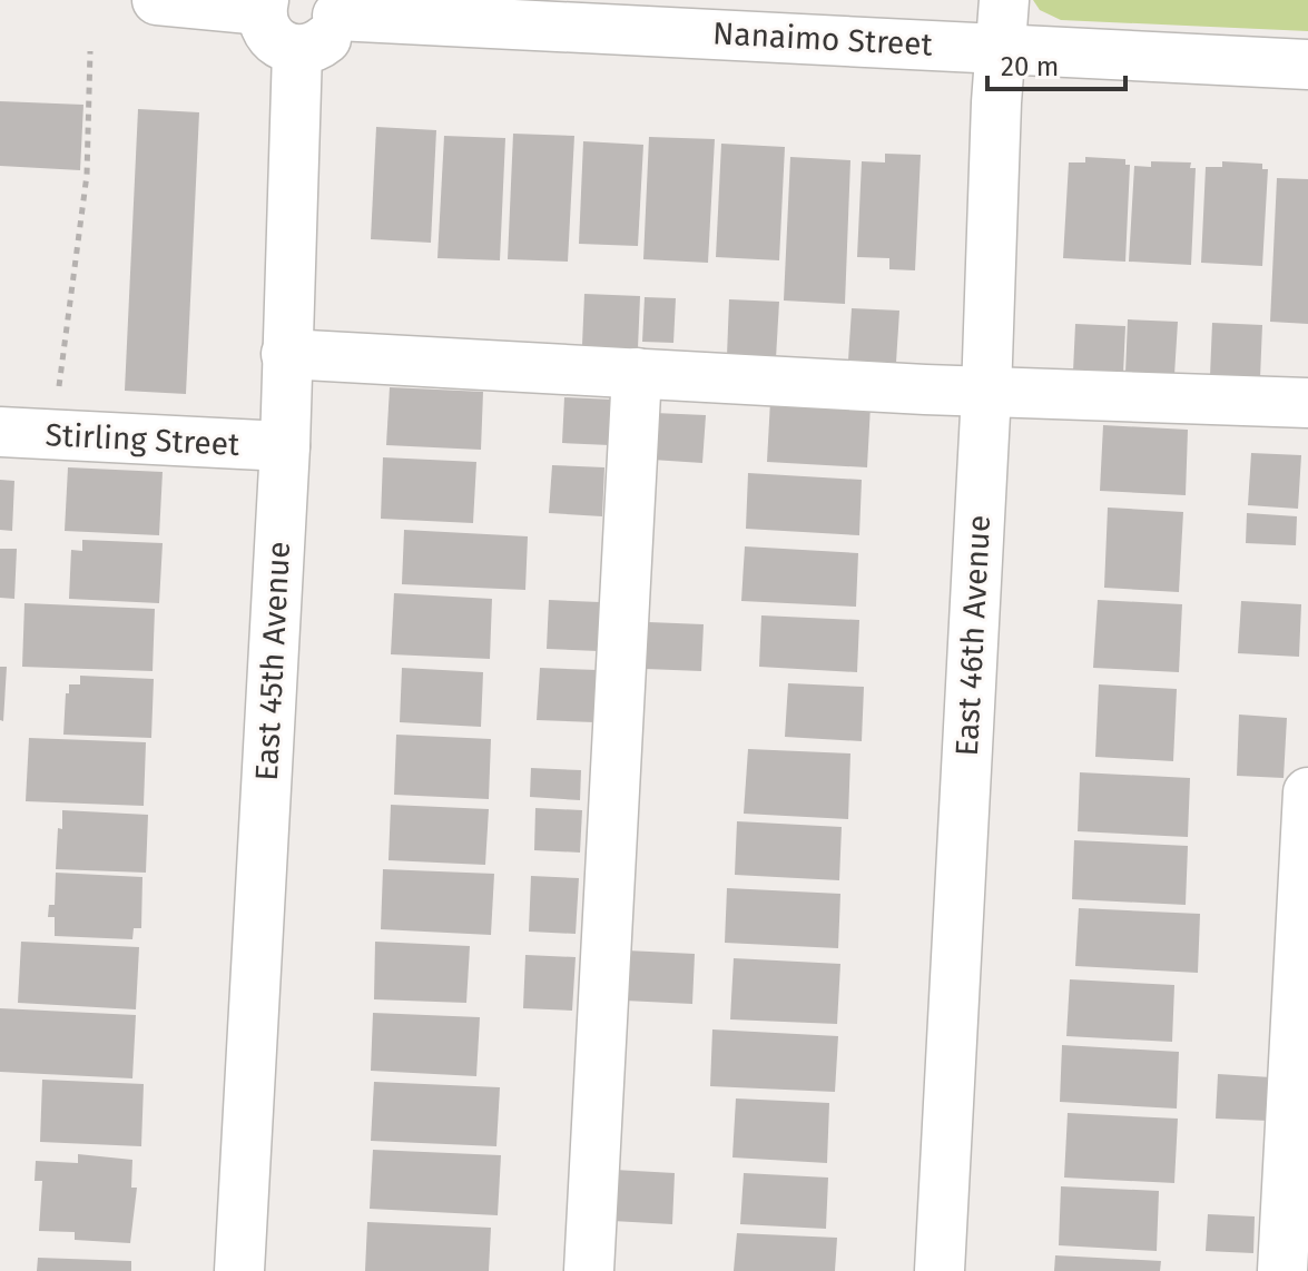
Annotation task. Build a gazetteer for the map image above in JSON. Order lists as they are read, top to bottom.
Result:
{
  "streets": {
    "street": [
      "Nanaimo Street",
      "Stirling Street",
      "East 46th Avenue",
      "East 45th Avenue"
    ]
  },
  "crossings": [
    ["Nanaimo Street", "East 46th Avenue"],
    ["Stirling Street", "East 45th Avenue"]
  ],
  "scale_bar": "20 m"
}
